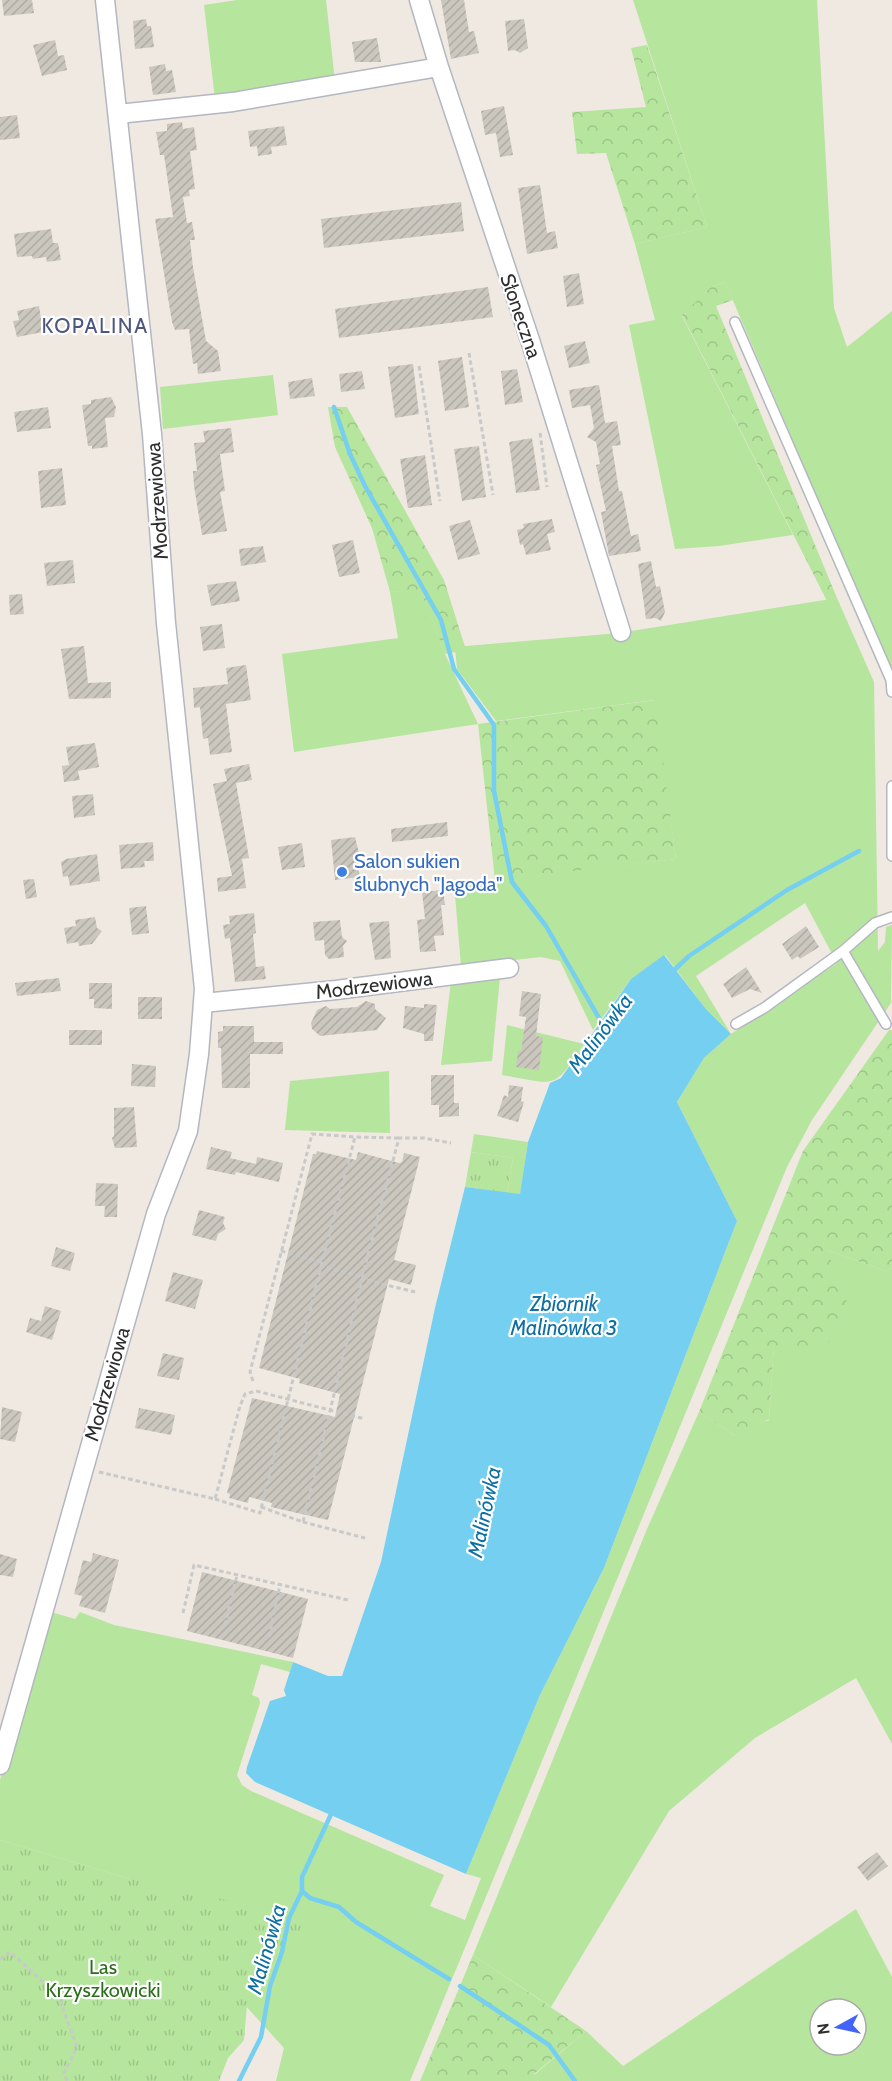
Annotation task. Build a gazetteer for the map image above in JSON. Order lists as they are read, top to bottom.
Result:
{
  "streets": {
    "street": ["Słoneczna", "Modrzewiowa"]
  },
  "districts": ["KOPALINA"],
  "water": ["Malinówka", "Zbiornik Malinówka 3"],
  "parks": ["Las Krzyszkowicki"],
  "places": ["Salon sukien ślubnych \"Jagoda\""],
  "north": "left"
}
